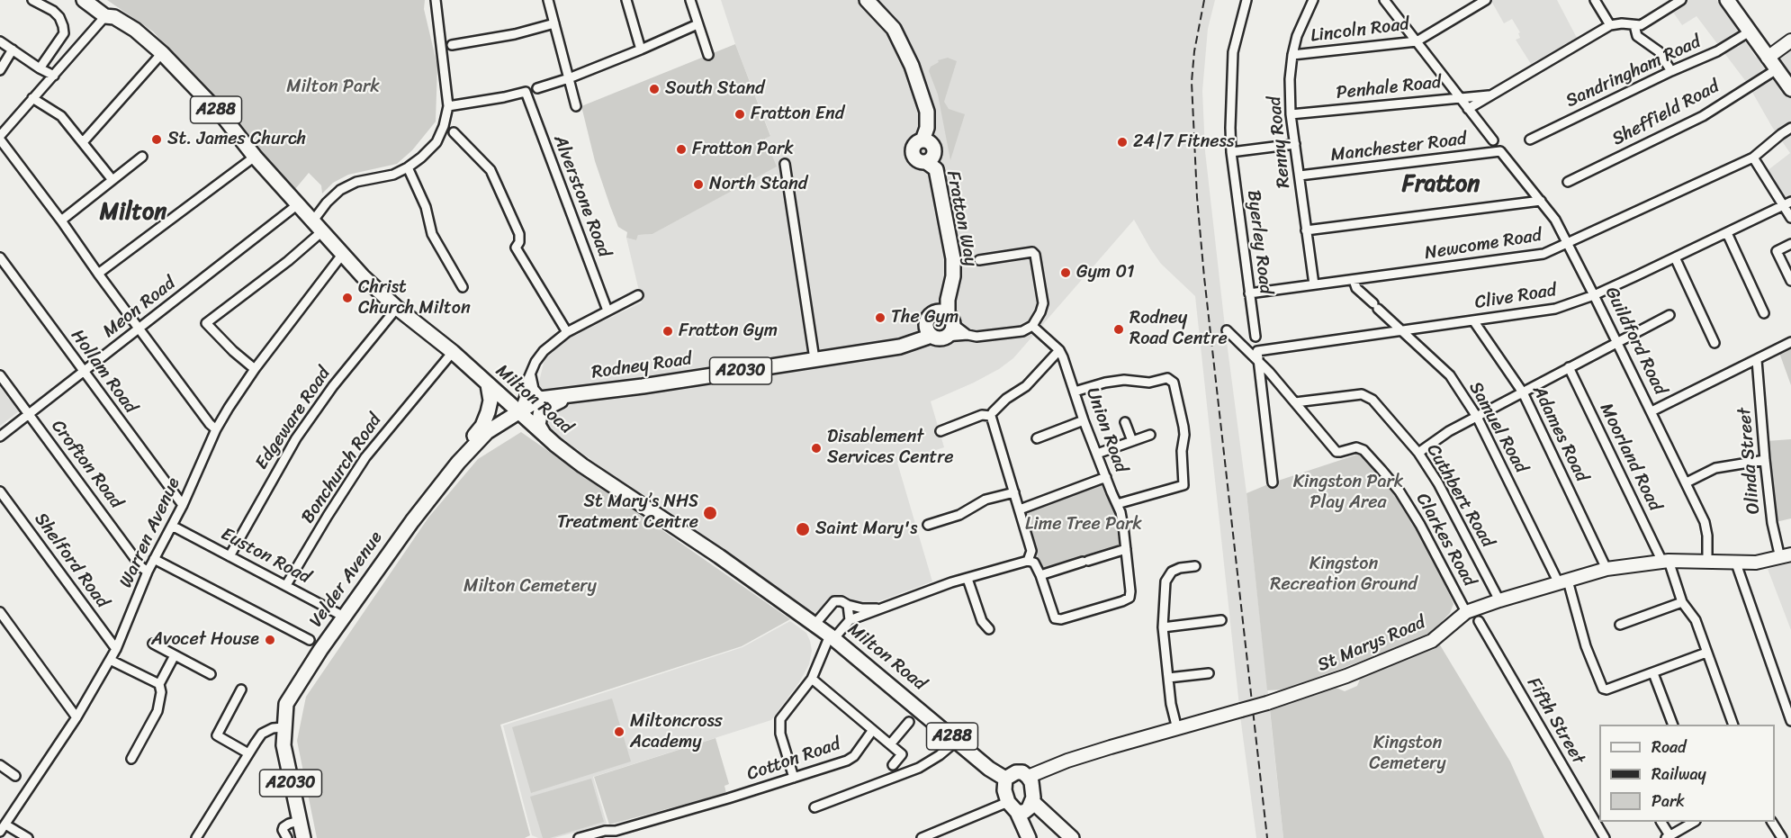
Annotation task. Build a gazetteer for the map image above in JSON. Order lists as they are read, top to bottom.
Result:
{
  "streets": {
    "main road": [
      "A288",
      "Fratton Way",
      "Rodney Road",
      "A2030",
      "Milton Road",
      "Velder Avenue"
    ],
    "street": [
      "Lincoln Road",
      "Sandringham Road",
      "Penhale Road",
      "Sheffield Road",
      "Renny Road",
      "Manchester Road",
      "Alverstone Road",
      "Byerley Road",
      "Newcome Road",
      "Clive Road",
      "Meon Road",
      "Guildford Road",
      "Hollam Road",
      "Edgeware Road",
      "Samuel Road",
      "Union Road",
      "Adames Road",
      "Moorland Road",
      "Olinda Street",
      "Crofton Road",
      "Bonchurch Road",
      "Cuthbert Road",
      "Warren Avenue",
      "Clarkes Road",
      "Euston Road",
      "Shelford Road",
      "St Marys Road",
      "Fifth Street",
      "Cotton Road"
    ]
  },
  "crossings": [
    ["Lincoln Road", "Renny Road"],
    ["Penhale Road", "Renny Road"],
    ["Renny Road", "Manchester Road"],
    ["Renny Road", "Newcome Road"],
    ["Manchester Road", "Guildford Road"],
    ["Fratton Way", "Rodney Road"],
    ["Byerley Road", "Newcome Road"],
    ["Newcome Road", "Guildford Road"],
    ["Newcome Road", "Samuel Road"],
    ["Clive Road", "Guildford Road"],
    ["Clive Road", "Samuel Road"],
    ["Clive Road", "Adames Road"],
    ["Clive Road", "Clarkes Road"],
    ["Meon Road", "Hollam Road"],
    ["Meon Road", "Milton Road"],
    ["Meon Road", "Crofton Road"],
    ["Guildford Road", "St Marys Road"],
    ["Rodney Road", "Milton Road"],
    ["Rodney Road", "Velder Avenue"],
    ["A2030", "Velder Avenue"],
    ["Hollam Road", "Warren Avenue"],
    ["Milton Road", "Edgeware Road"],
    ["Milton Road", "Bonchurch Road"],
    ["Milton Road", "Warren Avenue"],
    ["Milton Road", "Velder Avenue"],
    ["Milton Road", "St Marys Road"],
    ["Edgeware Road", "Euston Road"],
    ["Samuel Road", "St Marys Road"],
    ["Adames Road", "St Marys Road"],
    ["Moorland Road", "St Marys Road"],
    ["Olinda Street", "St Marys Road"],
    ["Crofton Road", "Warren Avenue"],
    ["Bonchurch Road", "Euston Road"],
    ["Cuthbert Road", "Clarkes Road"],
    ["Cuthbert Road", "St Marys Road"],
    ["Warren Avenue", "Euston Road"],
    ["Warren Avenue", "Shelford Road"],
    ["Clarkes Road", "St Marys Road"],
    ["Euston Road", "Velder Avenue"]
  ],
  "districts": ["Fratton", "Milton"],
  "parks": [
    "Milton Park",
    "Kingston Park Play Area",
    "Lime Tree Park",
    "Kingston Recreation Ground",
    "Milton Cemetery",
    "Kingston Cemetery"
  ],
  "places": [
    "South Stand",
    "Fratton End",
    "St. James Church",
    "24|7 Fitness",
    "Fratton Park",
    "North Stand",
    "Gym 01",
    "Christ Church Milton",
    "The Gym",
    "Rodney Road Centre",
    "Fratton Gym",
    "Disablement Services Centre",
    "St Mary’s NHS Treatment Centre",
    "Saint Mary's",
    "Avocet House",
    "Miltoncross Academy"
  ],
  "legend": ["Road", "Railway", "Park"]
}
